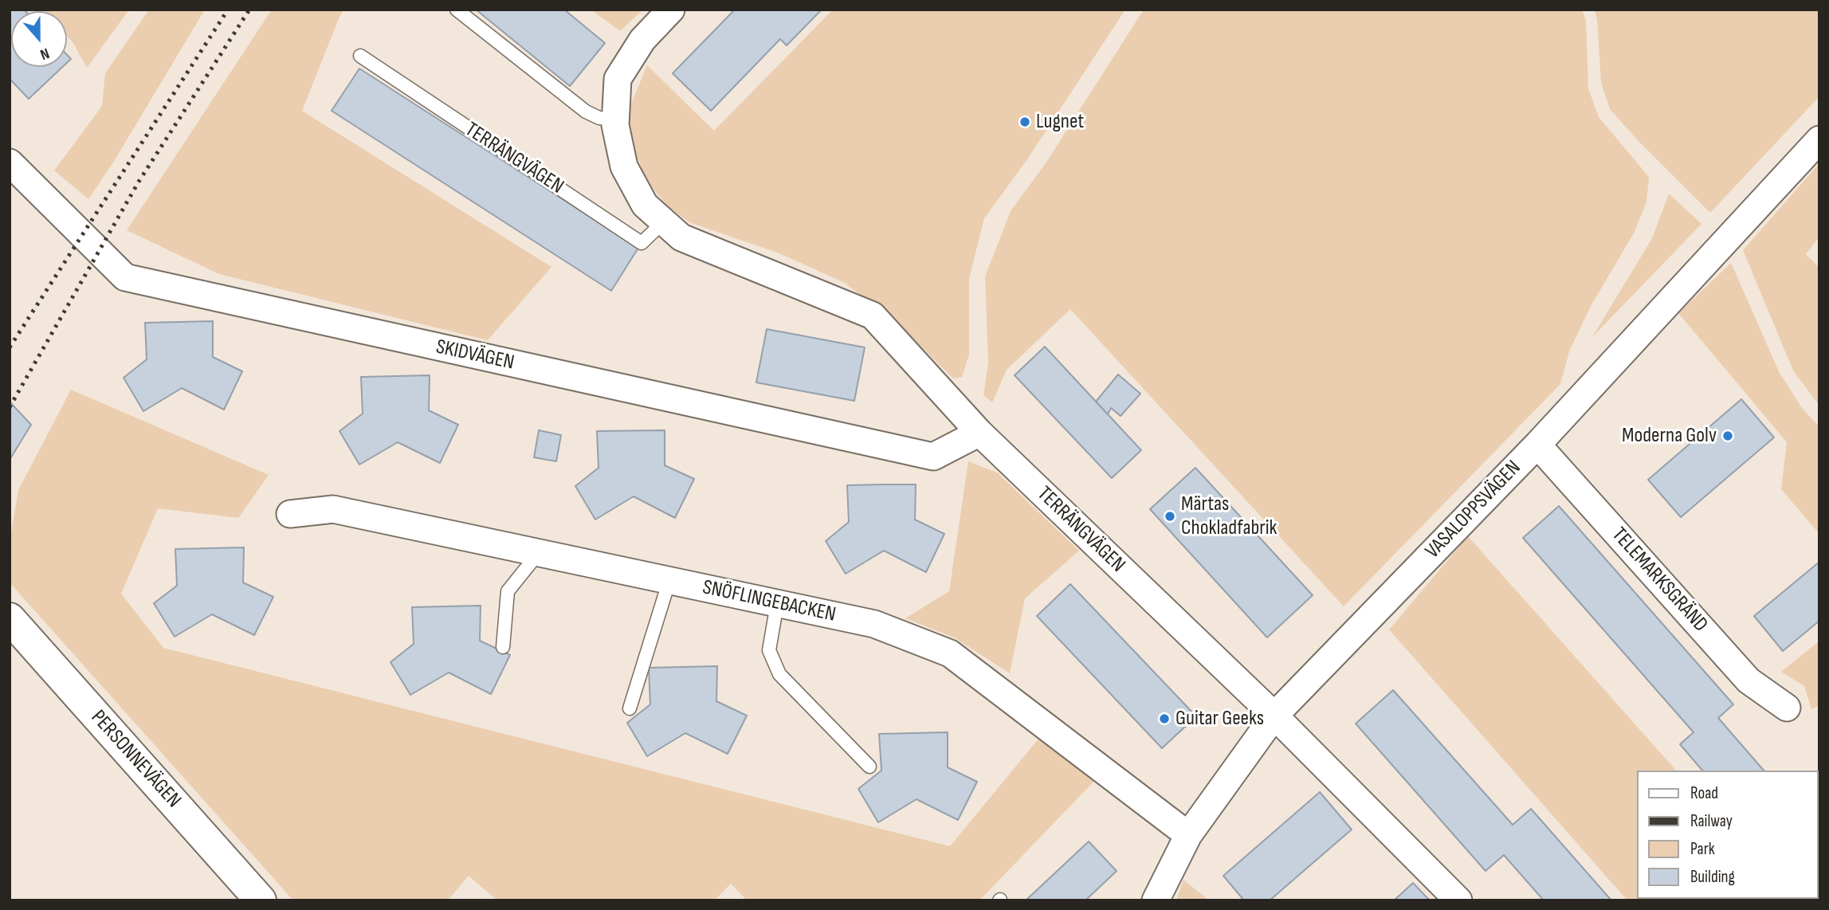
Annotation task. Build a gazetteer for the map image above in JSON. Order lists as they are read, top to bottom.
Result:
{
  "streets": {
    "street": [
      "TERRÄNGVÄGEN",
      "SKIDVÄGEN",
      "VASALOPPSVÄGEN",
      "TELEMARKSGRÄND",
      "SNÖFLINGEBACKEN",
      "PERSONNEVÄGEN"
    ]
  },
  "crossings": [
    ["TERRÄNGVÄGEN", "SKIDVÄGEN"],
    ["TERRÄNGVÄGEN", "VASALOPPSVÄGEN"],
    ["VASALOPPSVÄGEN", "TELEMARKSGRÄND"],
    ["VASALOPPSVÄGEN", "SNÖFLINGEBACKEN"]
  ],
  "places": [
    "Lugnet",
    "Moderna Golv",
    "Märtas Chokladfabrik",
    "Guitar Geeks"
  ],
  "legend": [
    "Road",
    "Railway",
    "Park",
    "Building"
  ],
  "north": "bottom"
}
